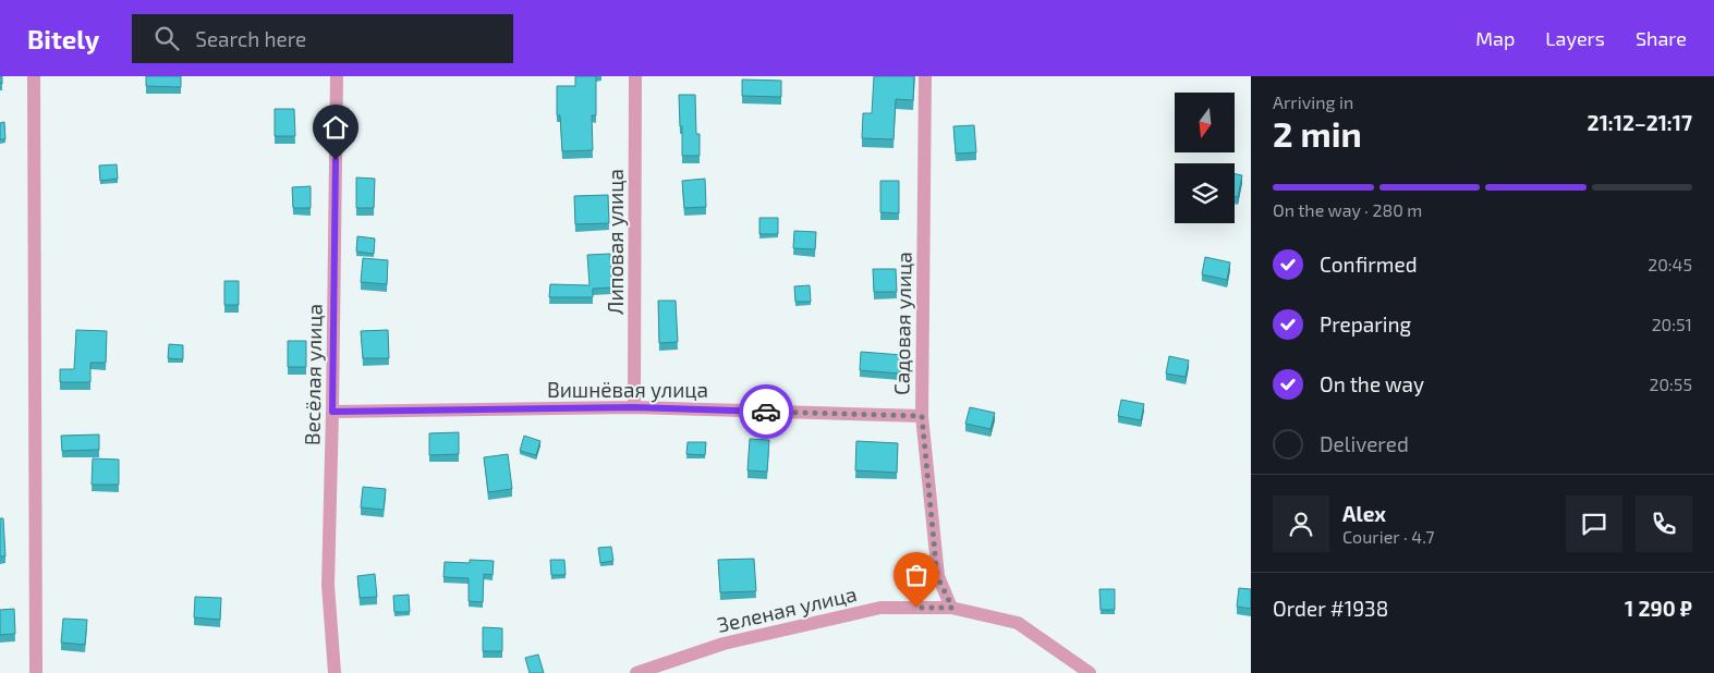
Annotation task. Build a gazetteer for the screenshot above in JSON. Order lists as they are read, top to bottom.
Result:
{
  "streets": {
    "street": [
      "Липовая улица",
      "Садовая улица",
      "Весёлая улица",
      "Вишнёвая улица",
      "Зеленая улица"
    ]
  },
  "crossings": [
    ["Липовая улица", "Вишнёвая улица"],
    ["Садовая улица", "Вишнёвая улица"],
    ["Садовая улица", "Зеленая улица"],
    ["Весёлая улица", "Вишнёвая улица"]
  ],
  "north": "bottom",
  "page": {
    "header": "Bitely",
    "search": "Search here",
    "nav": ["Map", "Layers", "Share"],
    "heading": ["2 min", "Arriving in", "21:12–21:17"],
    "panel": [
      "Alex",
      "Courier · 4.7",
      "Order #1938",
      "1 290 ₽"
    ],
    "bar": "On the way · 280 m",
    "list": [
      ["Confirmed", "20:45"],
      ["Preparing", "20:51"],
      ["On the way", "20:55"],
      "Delivered"
    ]
  }
}
